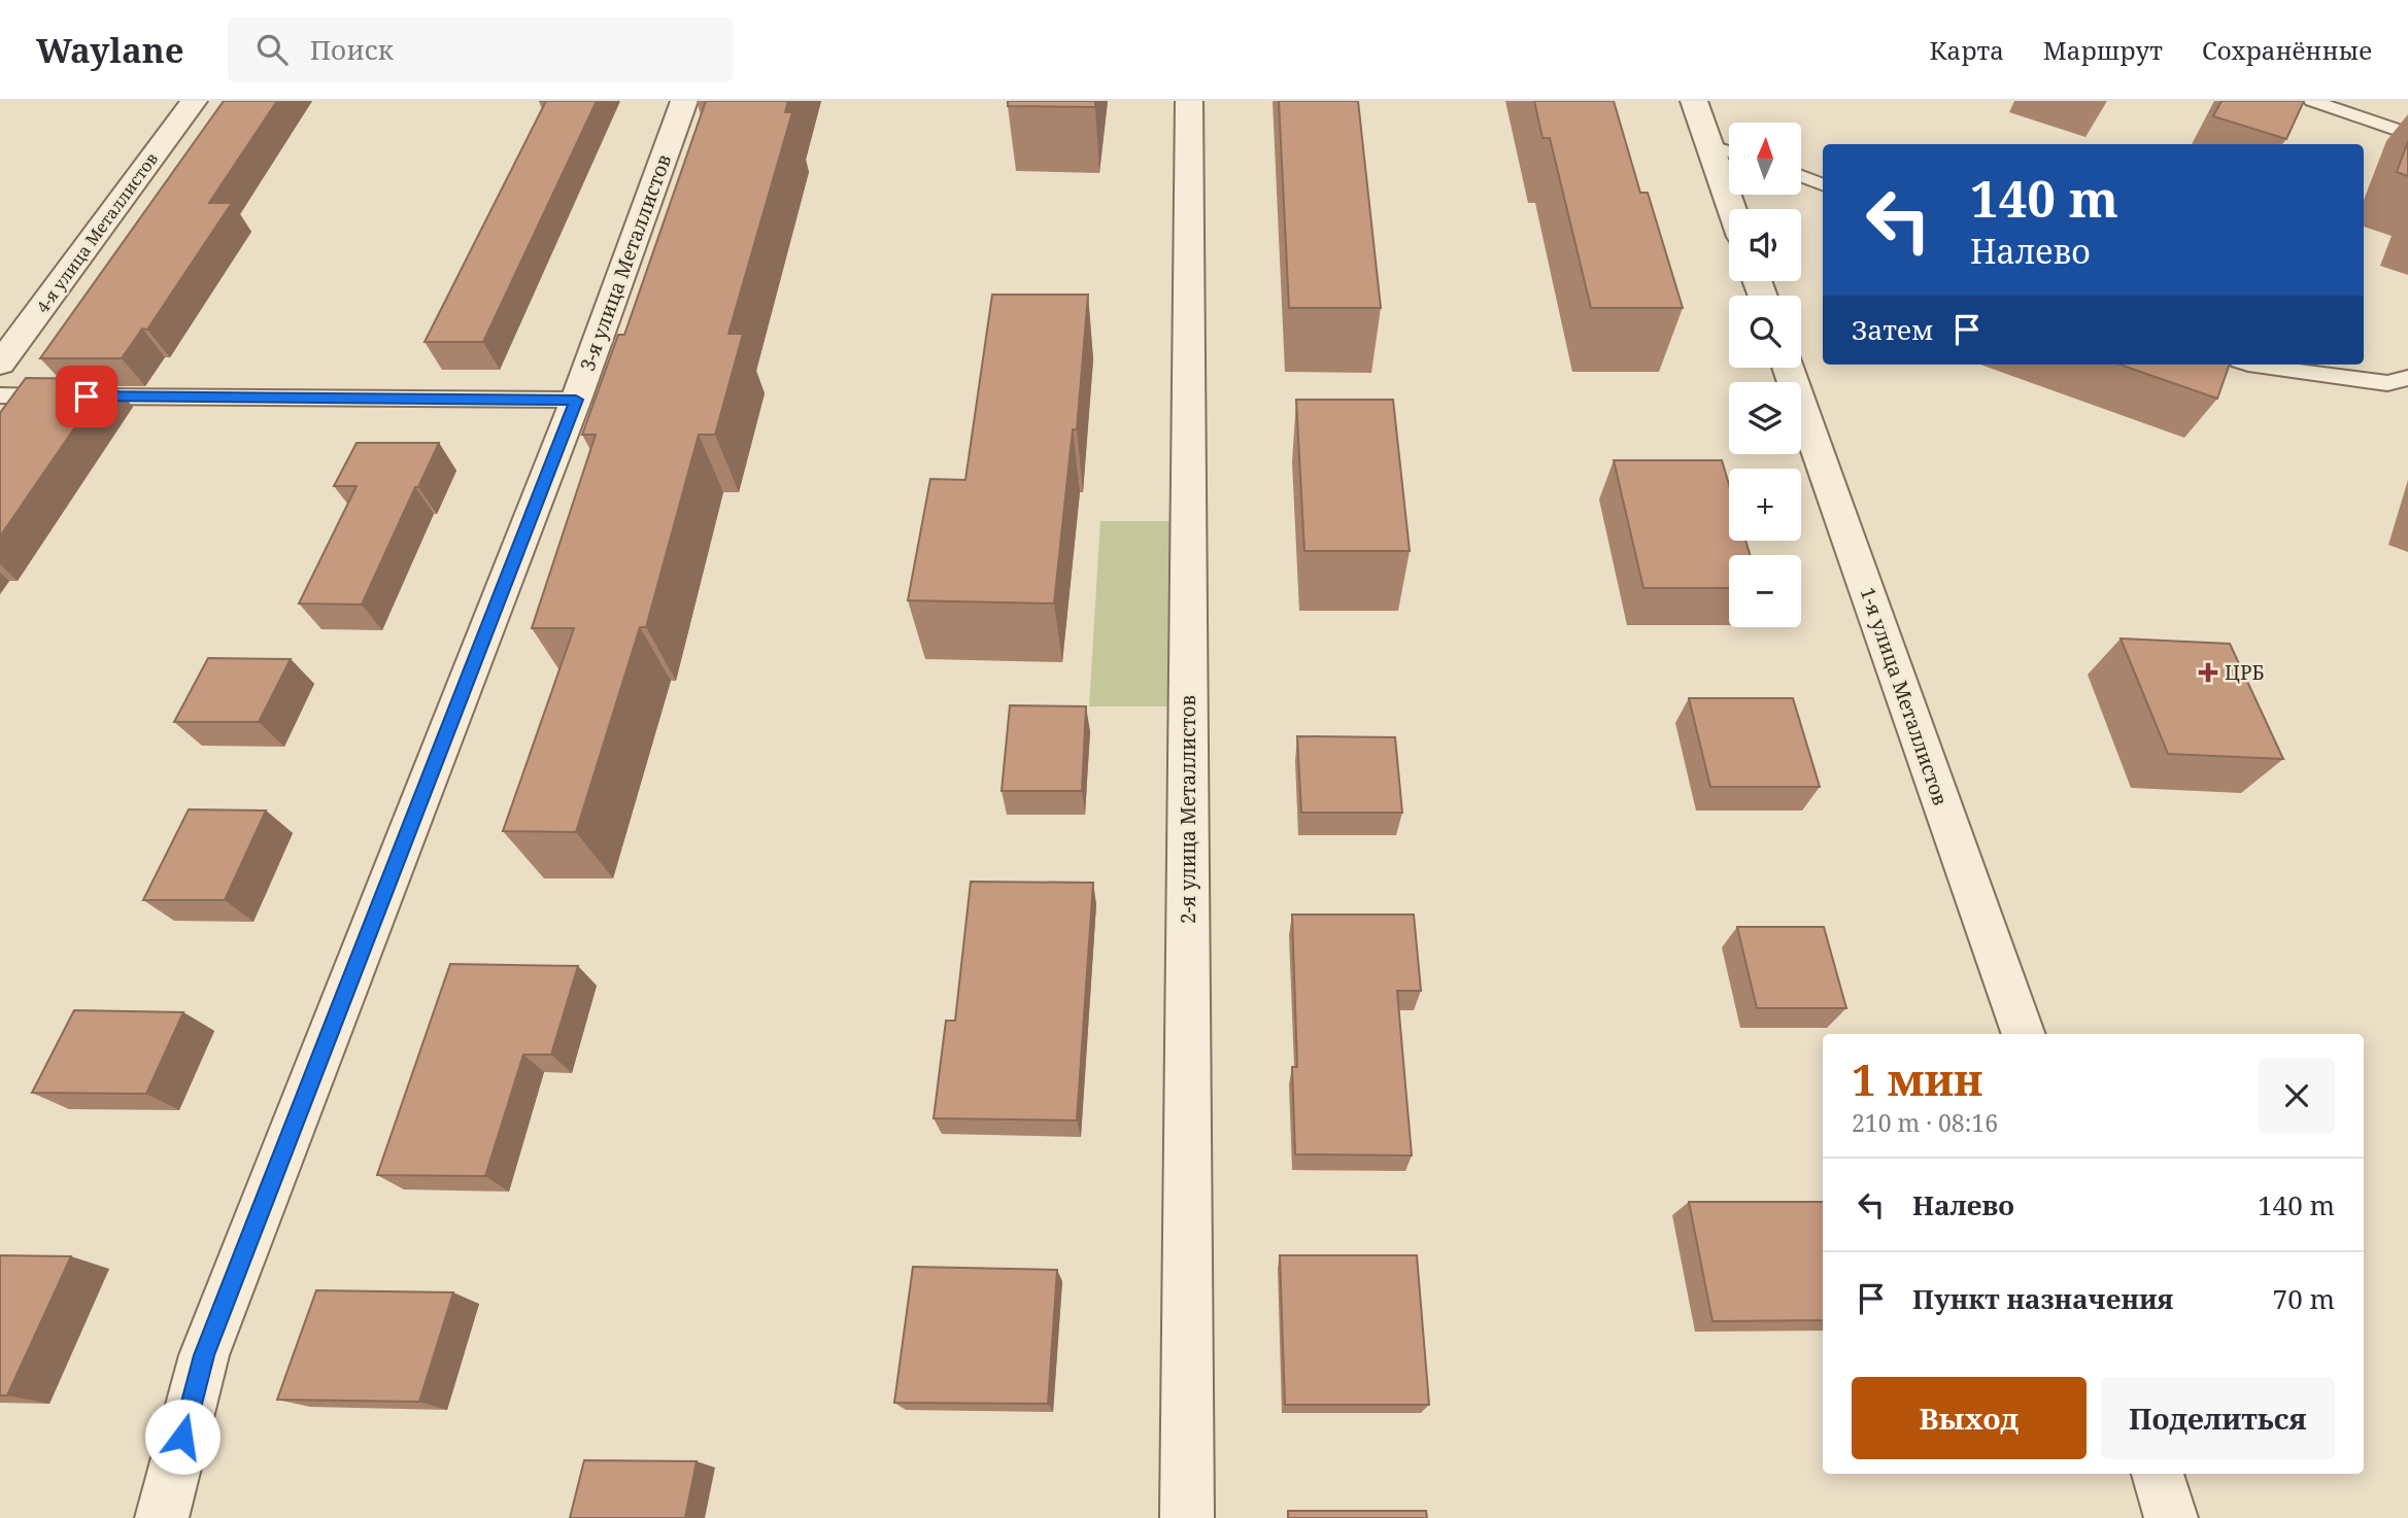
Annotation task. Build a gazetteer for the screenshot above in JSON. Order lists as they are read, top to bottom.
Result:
{
  "streets": {
    "street": [
      "4-я улица Металлистов",
      "3-я улица Металлистов",
      "1-я улица Металлистов",
      "2-я улица Металлистов"
    ]
  },
  "places": {
    "health": ["ЦРБ"]
  },
  "north": "top",
  "page": {
    "header": "Waylane",
    "search": "Поиск",
    "nav": ["Карта", "Маршрут", "Сохранённые"],
    "map_buttons": ["+", "−"],
    "turn": ["140 m", "Налево"],
    "then": "Затем",
    "heading": ["1 мин", "210 m · 08:16"],
    "list": [
      {
        "name": "Налево",
        "value": "140 m"
      },
      {
        "name": "Пункт назначения",
        "value": "70 m"
      }
    ],
    "buttons": ["Выход", "Поделиться"]
  }
}
